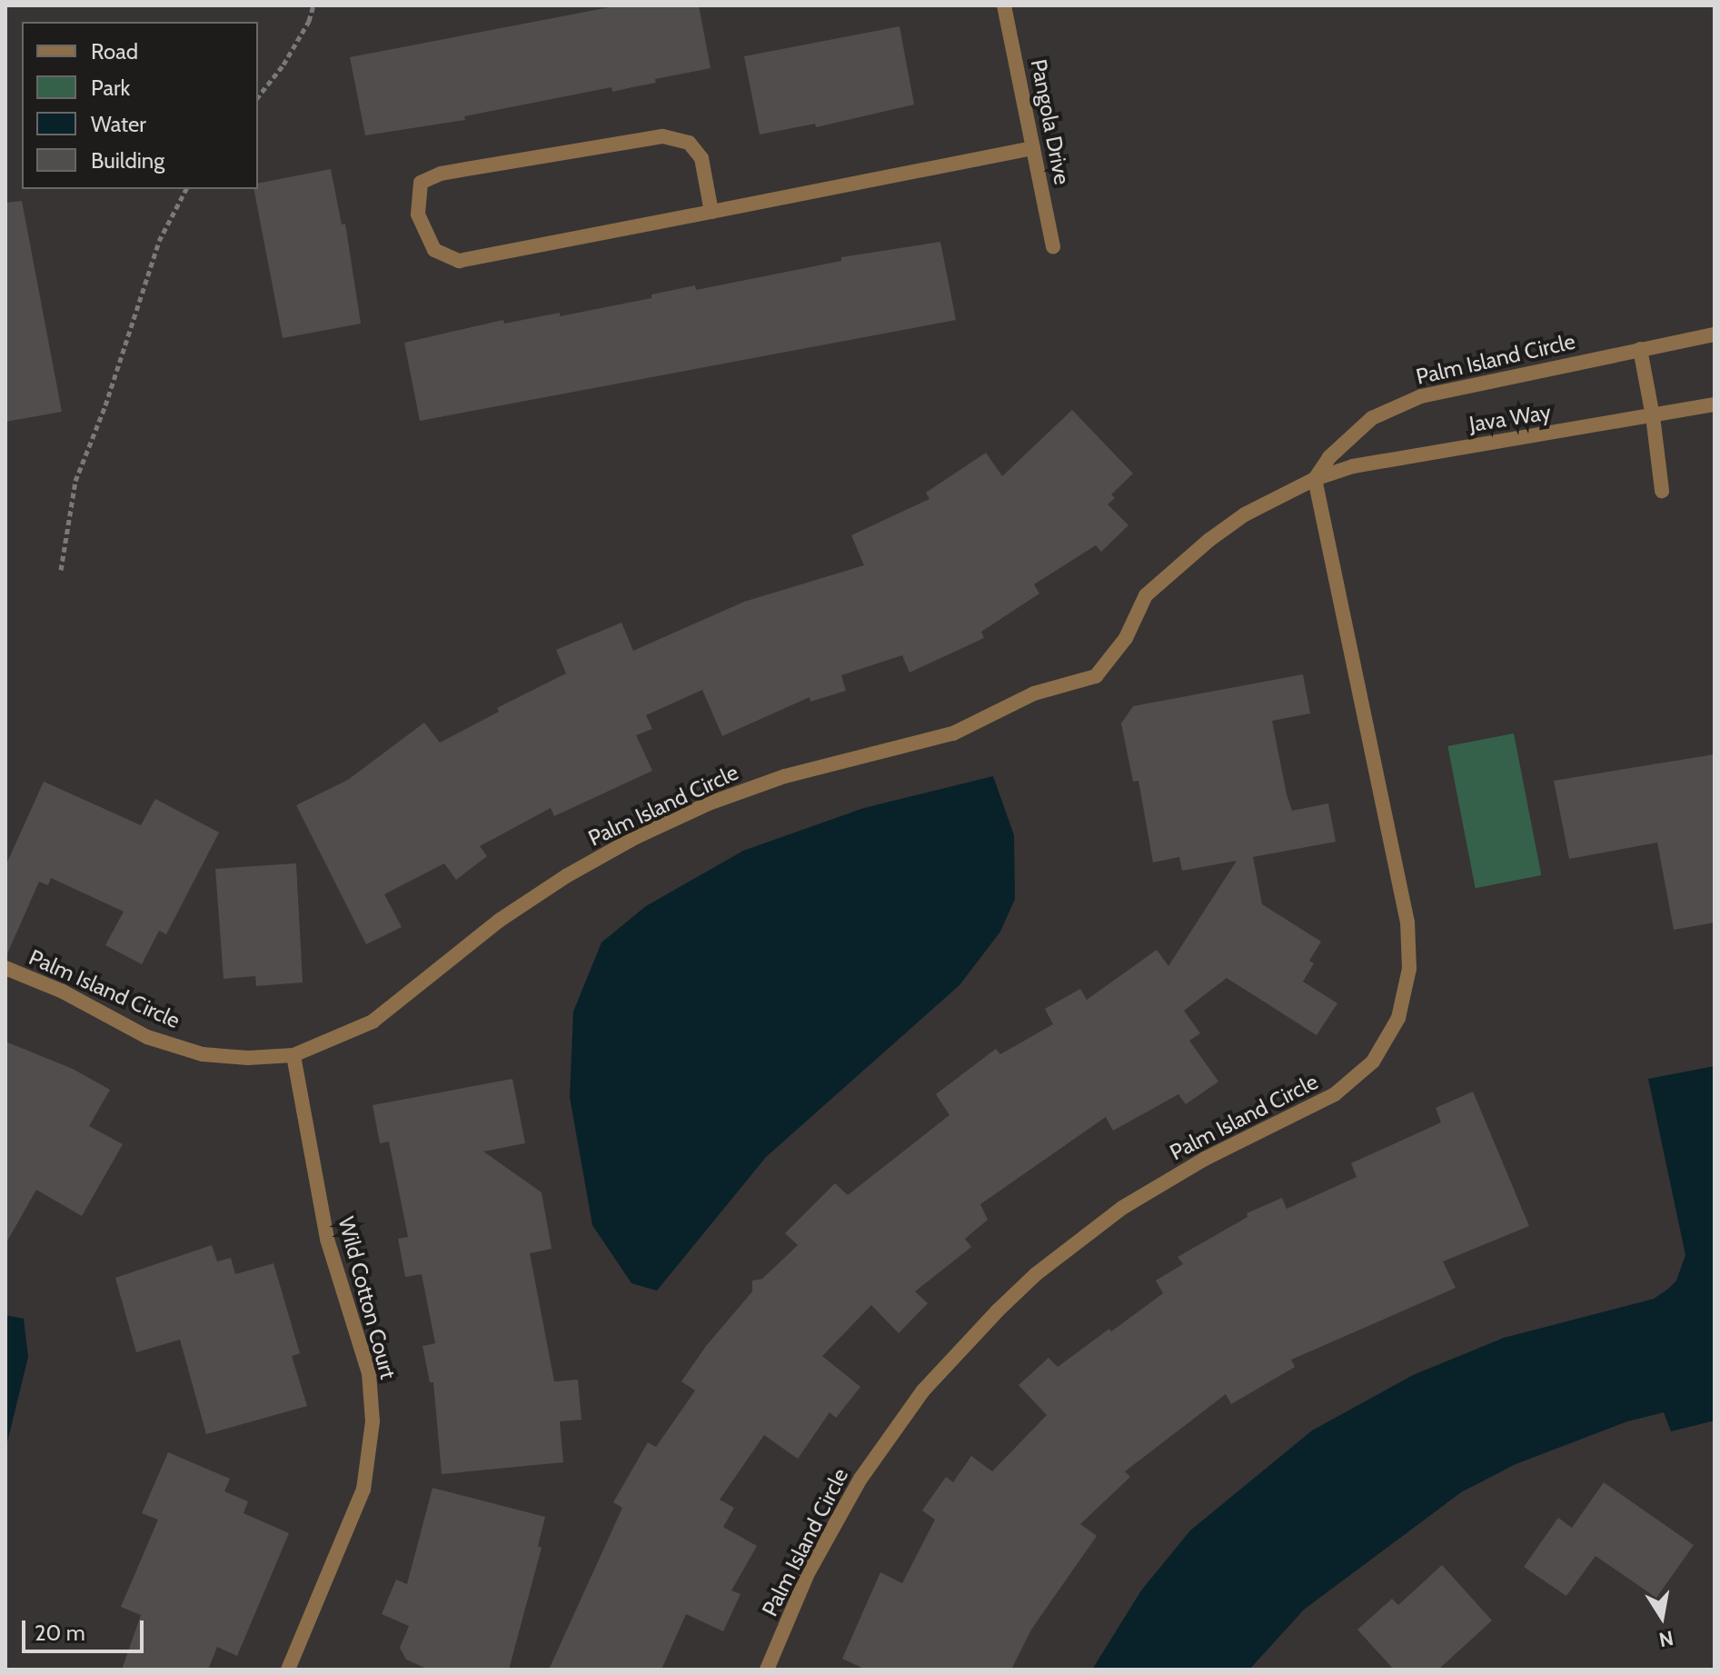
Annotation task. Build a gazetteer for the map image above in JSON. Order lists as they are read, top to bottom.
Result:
{
  "streets": {
    "street": [
      "Pangola Drive",
      "Palm Island Circle",
      "Java Way",
      "Wild Cotton Court"
    ]
  },
  "crossings": [
    ["Palm Island Circle", "Java Way"],
    ["Palm Island Circle", "Wild Cotton Court"]
  ],
  "legend": [
    "Road",
    "Park",
    "Water",
    "Building"
  ],
  "scale_bar": "20 m",
  "north": "bottom"
}
